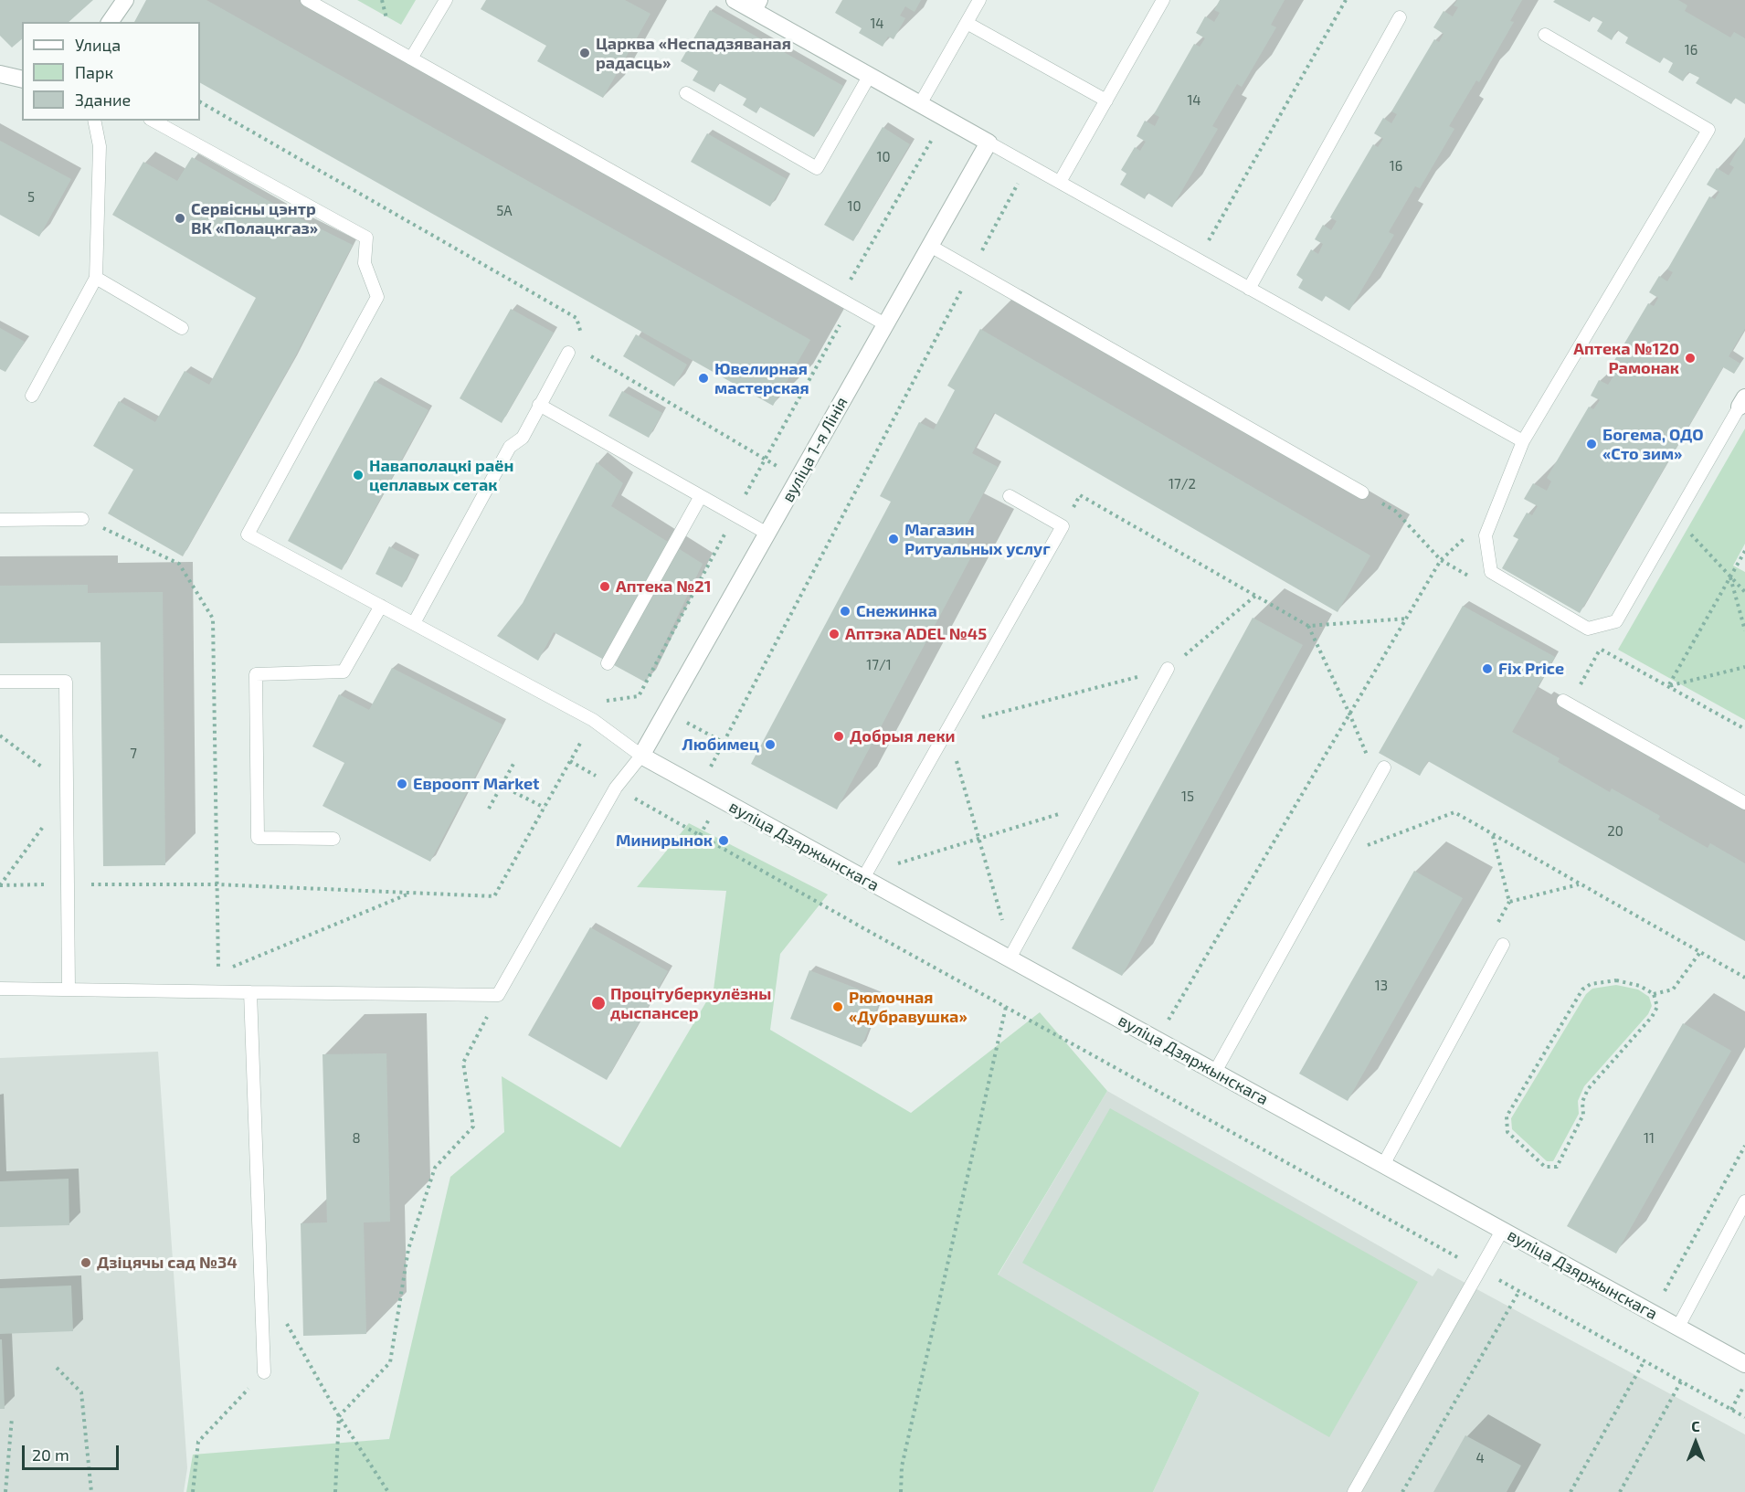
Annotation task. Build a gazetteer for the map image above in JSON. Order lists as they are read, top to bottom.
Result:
{
  "streets": {
    "street": ["вуліца 1-я Лінія", "вуліца Дзяржынскага"]
  },
  "crossings": [
    ["вуліца 1-я Лінія", "вуліца Дзяржынскага"]
  ],
  "places": [
    "Царква «Неспадзяваная радасць»",
    "Сервісны цэнтр ВК «Полацкгаз»",
    "Аптека №120 Рамонак",
    "Ювелирная мастерская",
    "Богема, ОДО «Сто зим»",
    "Наваполацкі раён цеплавых сетак",
    "Магазин Ритуальных услуг",
    "Аптека №21",
    "Снежинка",
    "Аптэка ADEL №45",
    "Fix Price",
    "Добрыя леки",
    "Любимец",
    "Евроопт Market",
    "Минирынок",
    "Процітуберкулёзны дыспансер",
    "Рюмочная «Дубравушка»",
    "Дзіцячы сад №34"
  ],
  "house_numbers": [
    "14",
    "16",
    "14",
    "10",
    "16",
    "5",
    "10",
    "5А",
    "17/2",
    "17/1",
    "7",
    "15",
    "20",
    "13",
    "8",
    "11",
    "4"
  ],
  "legend": ["Улица", "Парк", "Здание"],
  "scale_bar": "20 m",
  "north": "top"
}
